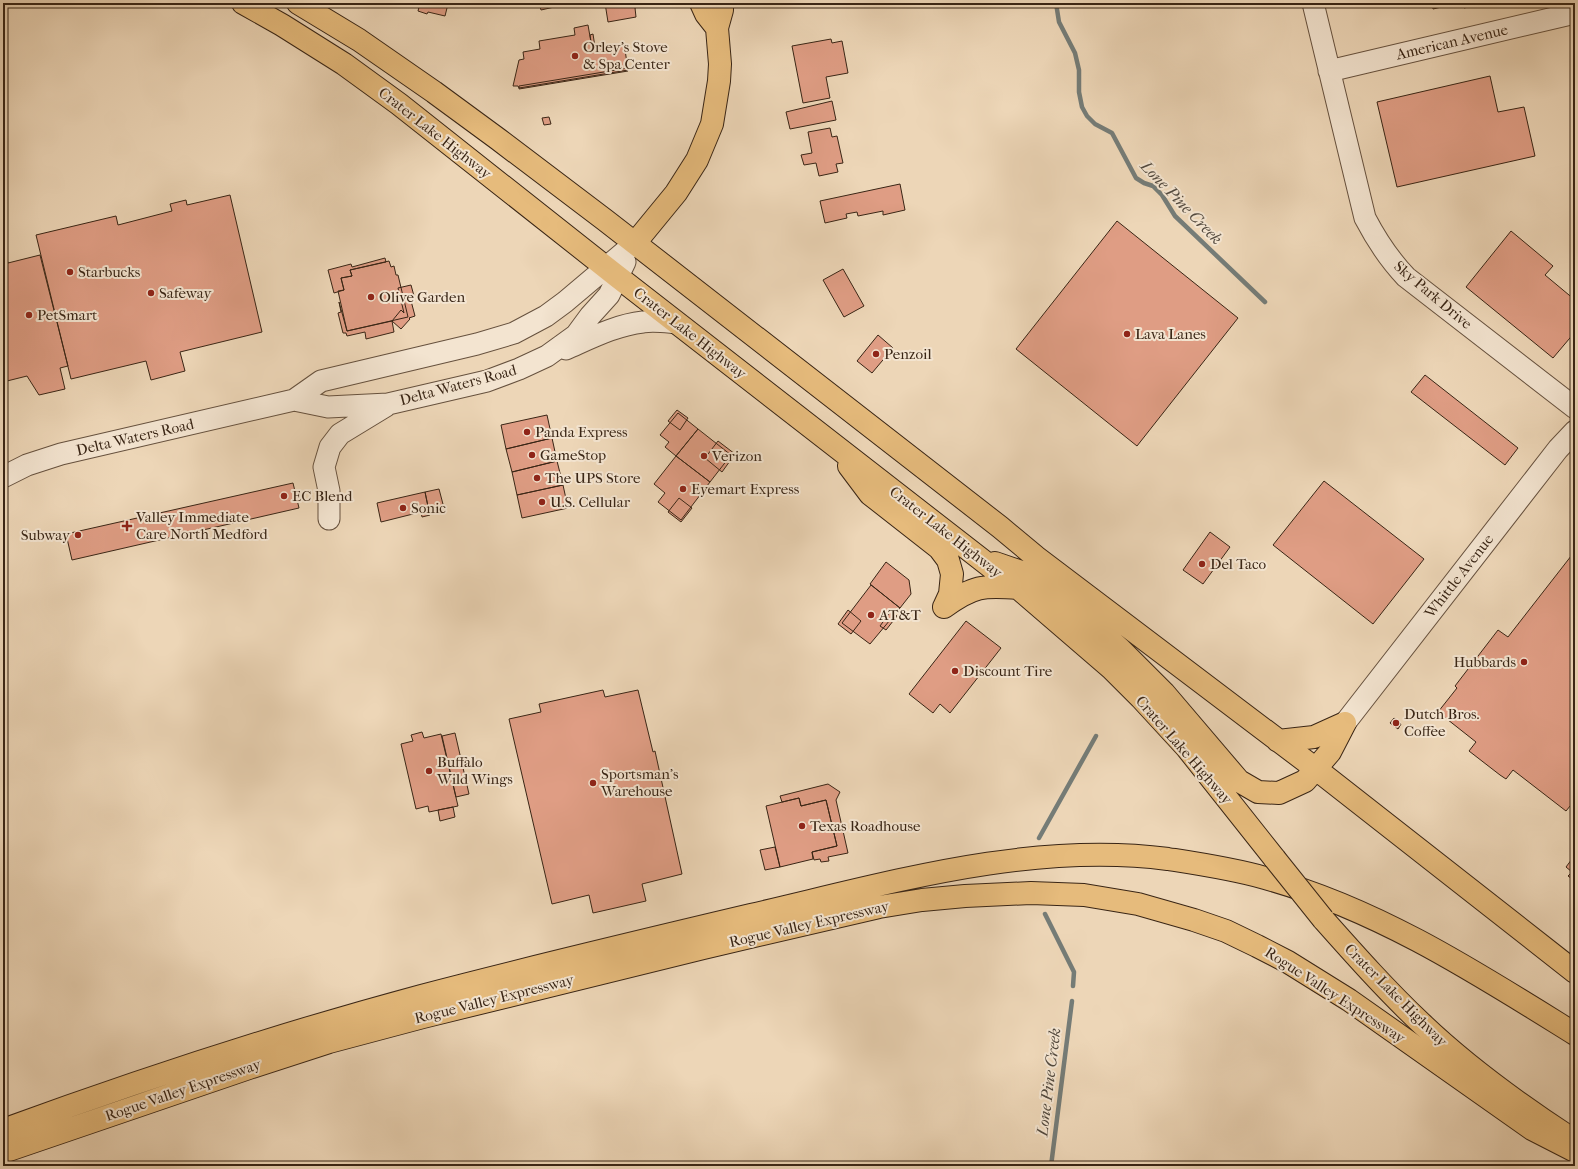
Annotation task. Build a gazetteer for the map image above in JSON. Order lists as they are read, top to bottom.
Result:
{
  "streets": {
    "main road": ["Crater Lake Highway", "Delta Waters Road", "Rogue Valley Expressway"],
    "street": ["American Avenue", "Sky Park Drive", "Whittle Avenue"]
  },
  "crossings": [
    ["American Avenue", "Sky Park Drive"],
    ["Crater Lake Highway", "Delta Waters Road"]
  ],
  "water": ["Lone Pine Creek"],
  "places": {
    "other": [
      "Orley's Stove & Spa Center",
      "Starbucks",
      "Safeway",
      "Olive Garden",
      "PetSmart",
      "Lava Lanes",
      "Penzoil",
      "Panda Express",
      "GameStop",
      "Verizon",
      "The UPS Store",
      "Eyemart Express",
      "EC Blend",
      "U.S. Cellular",
      "Sonic",
      "Subway",
      "Del Taco",
      "AT&T",
      "Hubbards",
      "Discount Tire",
      "Dutch Bros. Coffee",
      "Buffalo Wild Wings",
      "Sportsman's Warehouse",
      "Texas Roadhouse"
    ],
    "health": ["Valley Immediate Care North Medford"]
  }
}
